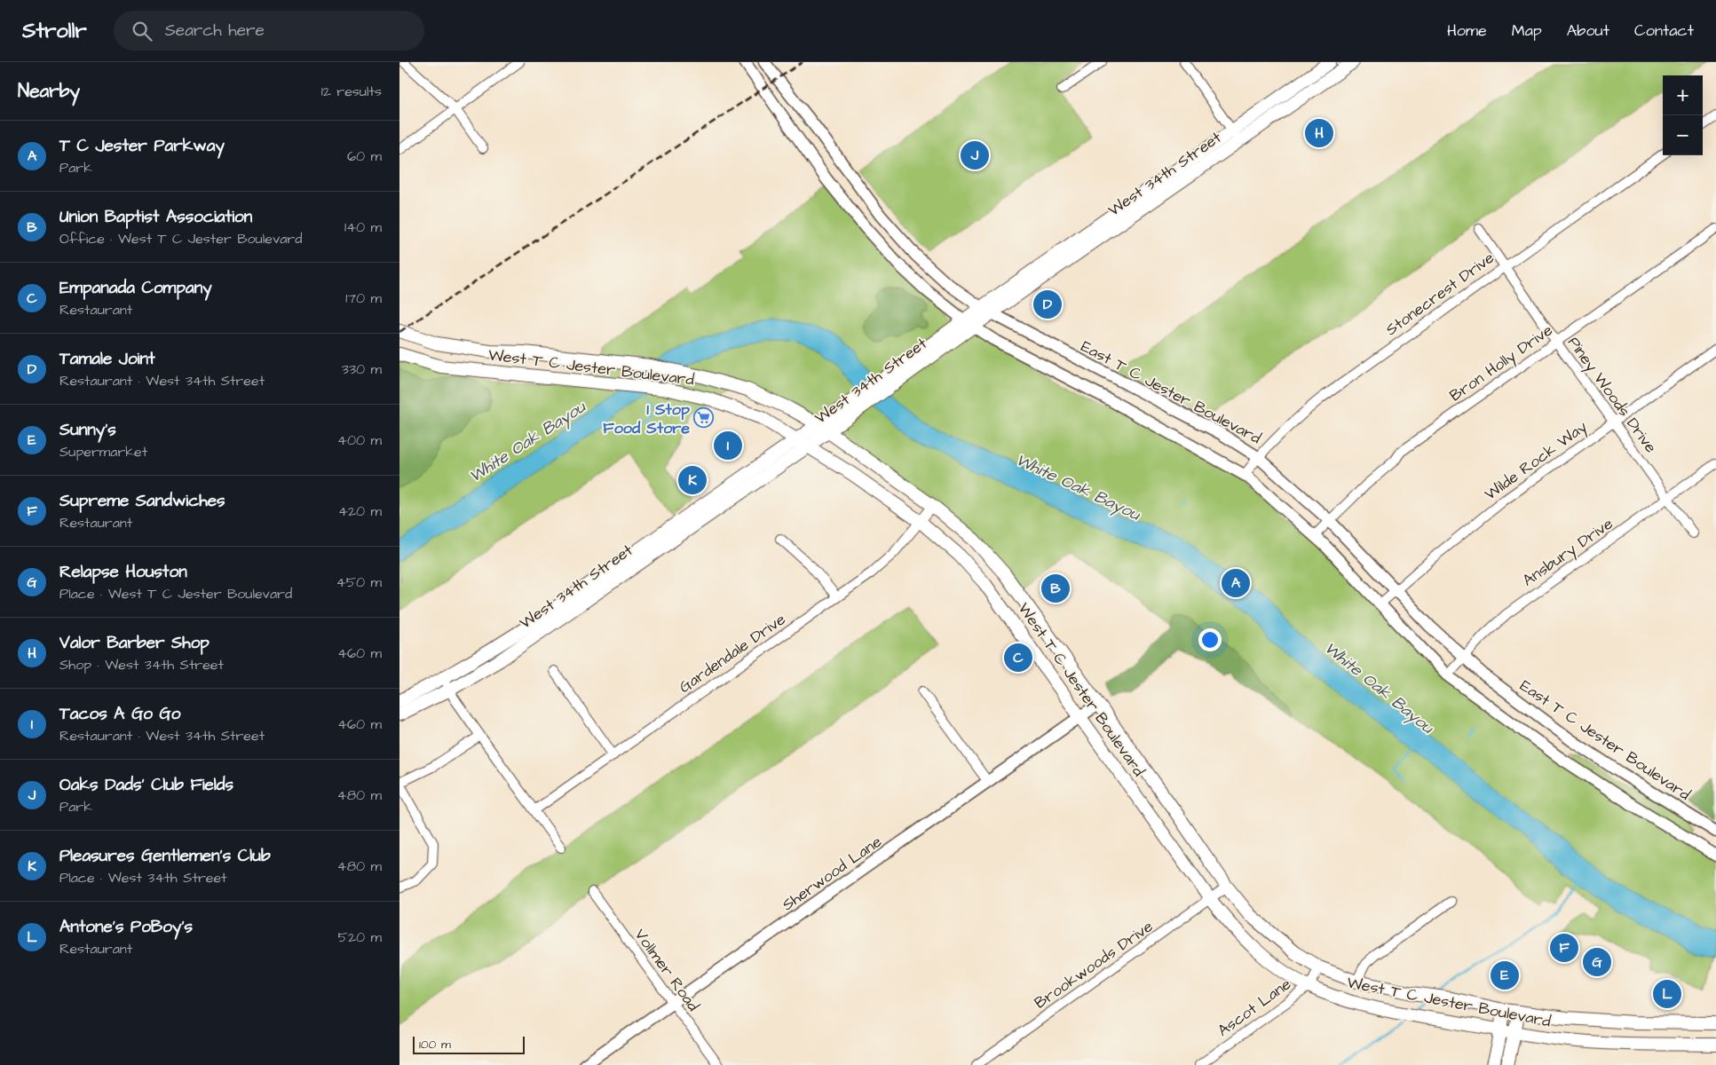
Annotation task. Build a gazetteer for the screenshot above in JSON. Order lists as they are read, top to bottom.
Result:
{
  "streets": {
    "main road": ["West 34th Street", "West T C Jester Boulevard"],
    "street": [
      "Stonecrest Drive",
      "Bron Holly Drive",
      "East T C Jester Boulevard",
      "Piney Woods Drive",
      "Wilde Rock Way",
      "Ansbury Drive",
      "Gardendale Drive",
      "Sherwood Lane",
      "Brookwoods Drive",
      "Vollmer Road",
      "Ascot Lane"
    ]
  },
  "crossings": [
    ["West 34th Street", "West T C Jester Boulevard"],
    ["West 34th Street", "East T C Jester Boulevard"],
    ["Stonecrest Drive", "East T C Jester Boulevard"],
    ["Stonecrest Drive", "Piney Woods Drive"],
    ["Bron Holly Drive", "East T C Jester Boulevard"],
    ["Bron Holly Drive", "Piney Woods Drive"],
    ["West T C Jester Boulevard", "Gardendale Drive"],
    ["West T C Jester Boulevard", "Sherwood Lane"],
    ["West T C Jester Boulevard", "Brookwoods Drive"],
    ["West T C Jester Boulevard", "Ascot Lane"],
    ["East T C Jester Boulevard", "Wilde Rock Way"],
    ["East T C Jester Boulevard", "Ansbury Drive"],
    ["Piney Woods Drive", "Wilde Rock Way"],
    ["Piney Woods Drive", "Ansbury Drive"],
    ["Sherwood Lane", "Vollmer Road"]
  ],
  "water": ["White Oak Bayou"],
  "places": {
    "supermarket": ["1 Stop Food Store"]
  },
  "scale_bar": "100 m",
  "page": {
    "header": "Strollr",
    "search": "Search here",
    "nav": [
      "Home",
      "Map",
      "About",
      "Contact"
    ],
    "heading": ["Nearby", "12 results"],
    "map_buttons": ["+", "−"],
    "pins": [
      "H",
      "J",
      "D",
      "I",
      "K",
      "A",
      "B",
      "C",
      "F",
      "G",
      "E",
      "L"
    ],
    "list": [
      {
        "mark": "A",
        "name": "T C Jester Parkway",
        "note": "Park",
        "value": "60 m"
      },
      {
        "mark": "B",
        "name": "Union Baptist Association",
        "note": "Office · West T C Jester Boulevard",
        "value": "140 m"
      },
      {
        "mark": "C",
        "name": "Empanada Company",
        "note": "Restaurant",
        "value": "170 m"
      },
      {
        "mark": "D",
        "name": "Tamale Joint",
        "note": "Restaurant · West 34th Street",
        "value": "330 m"
      },
      {
        "mark": "E",
        "name": "Sunny's",
        "note": "Supermarket",
        "value": "400 m"
      },
      {
        "mark": "F",
        "name": "Supreme Sandwiches",
        "note": "Restaurant",
        "value": "420 m"
      },
      {
        "mark": "G",
        "name": "Relapse Houston",
        "note": "Place · West T C Jester Boulevard",
        "value": "450 m"
      },
      {
        "mark": "H",
        "name": "Valor Barber Shop",
        "note": "Shop · West 34th Street",
        "value": "460 m"
      },
      {
        "mark": "I",
        "name": "Tacos A Go Go",
        "note": "Restaurant · West 34th Street",
        "value": "460 m"
      },
      {
        "mark": "J",
        "name": "Oaks Dads' Club Fields",
        "note": "Park",
        "value": "480 m"
      },
      {
        "mark": "K",
        "name": "Pleasures Gentlemen's Club",
        "note": "Place · West 34th Street",
        "value": "480 m"
      },
      {
        "mark": "L",
        "name": "Antone's PoBoy's",
        "note": "Restaurant",
        "value": "520 m"
      }
    ],
    "scale": "100 m"
  }
}
